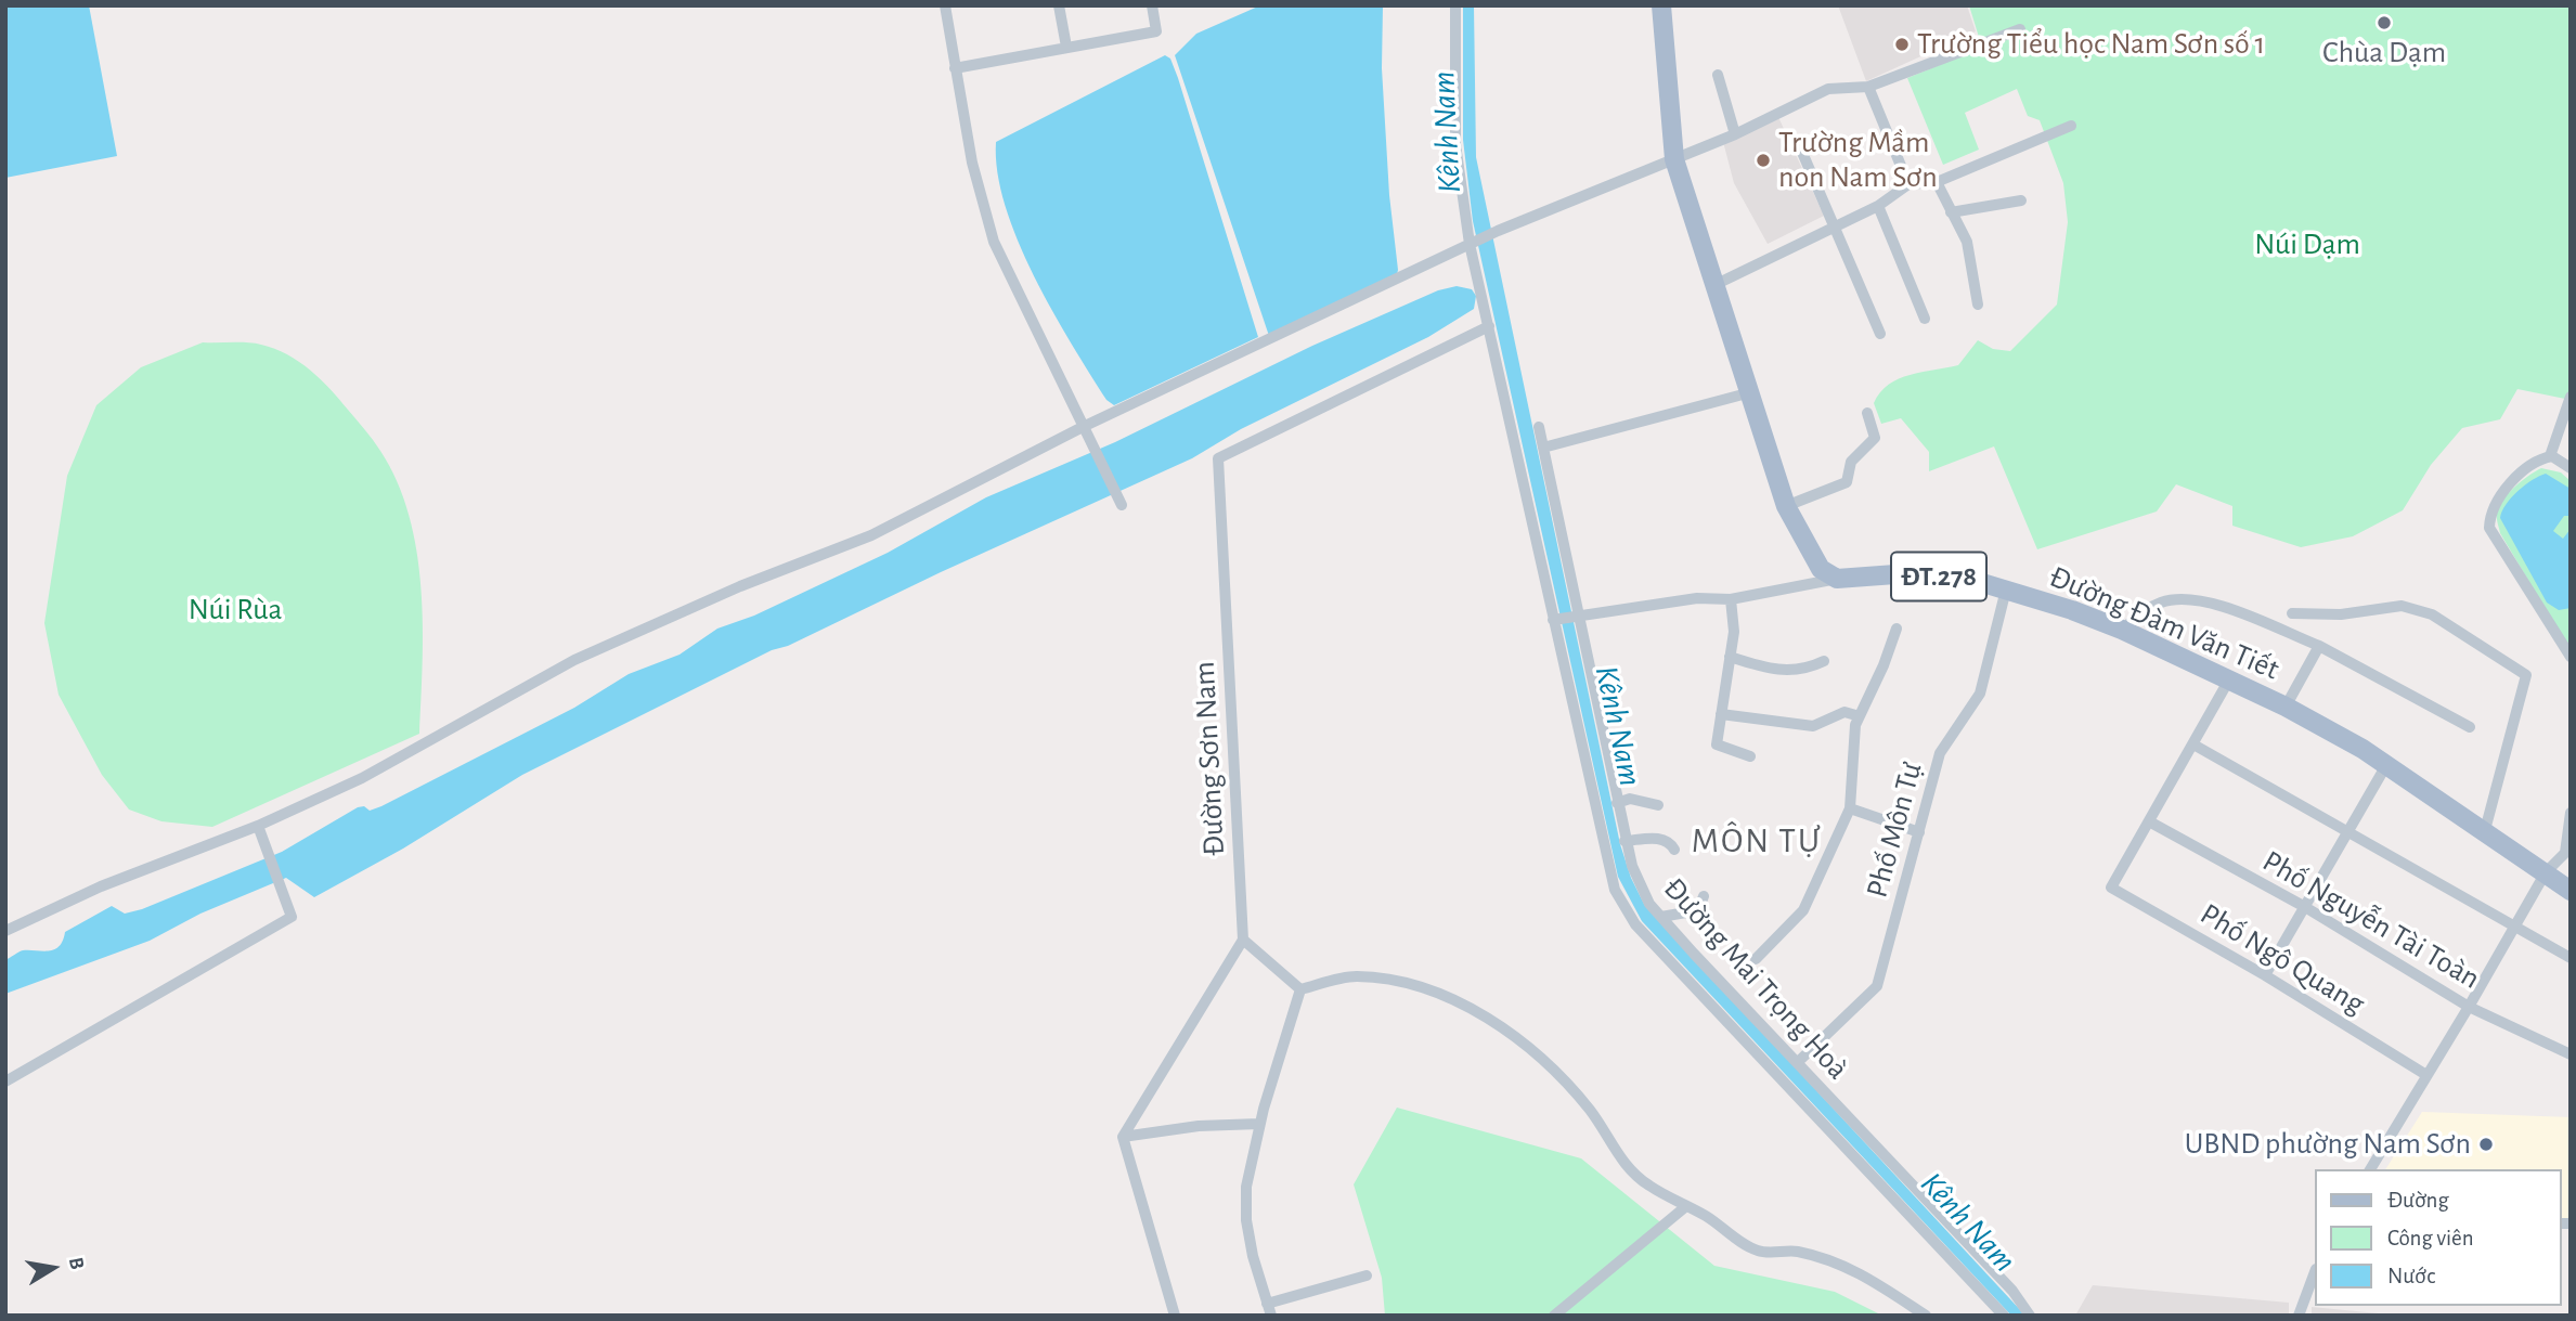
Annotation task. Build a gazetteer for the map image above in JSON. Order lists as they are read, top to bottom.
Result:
{
  "streets": {
    "main road": ["ĐT.278", "Đường Đàm Văn Tiết"],
    "street": [
      "Đường Sơn Nam",
      "Phố Môn Tự",
      "Phố Nguyễn Tài Toàn",
      "Phố Ngô Quang",
      "Đường Mai Trọng Hoà"
    ]
  },
  "crossings": [
    ["Đường Đàm Văn Tiết", "Phố Môn Tự"],
    ["Phố Môn Tự", "Đường Mai Trọng Hoà"],
    ["Phố Nguyễn Tài Toàn", "Phố Ngô Quang"]
  ],
  "districts": ["MÔN TỰ"],
  "water": ["Kênh Nam"],
  "parks": ["Núi Dạm", "Núi Rùa"],
  "places": [
    "Chùa Dạm",
    "Trường Tiểu học Nam Sơn số 1",
    "Trường Mầm non Nam Sơn",
    "UBND phường Nam Sơn"
  ],
  "legend": ["Đường", "Công viên", "Nước"],
  "north": "right"
}
